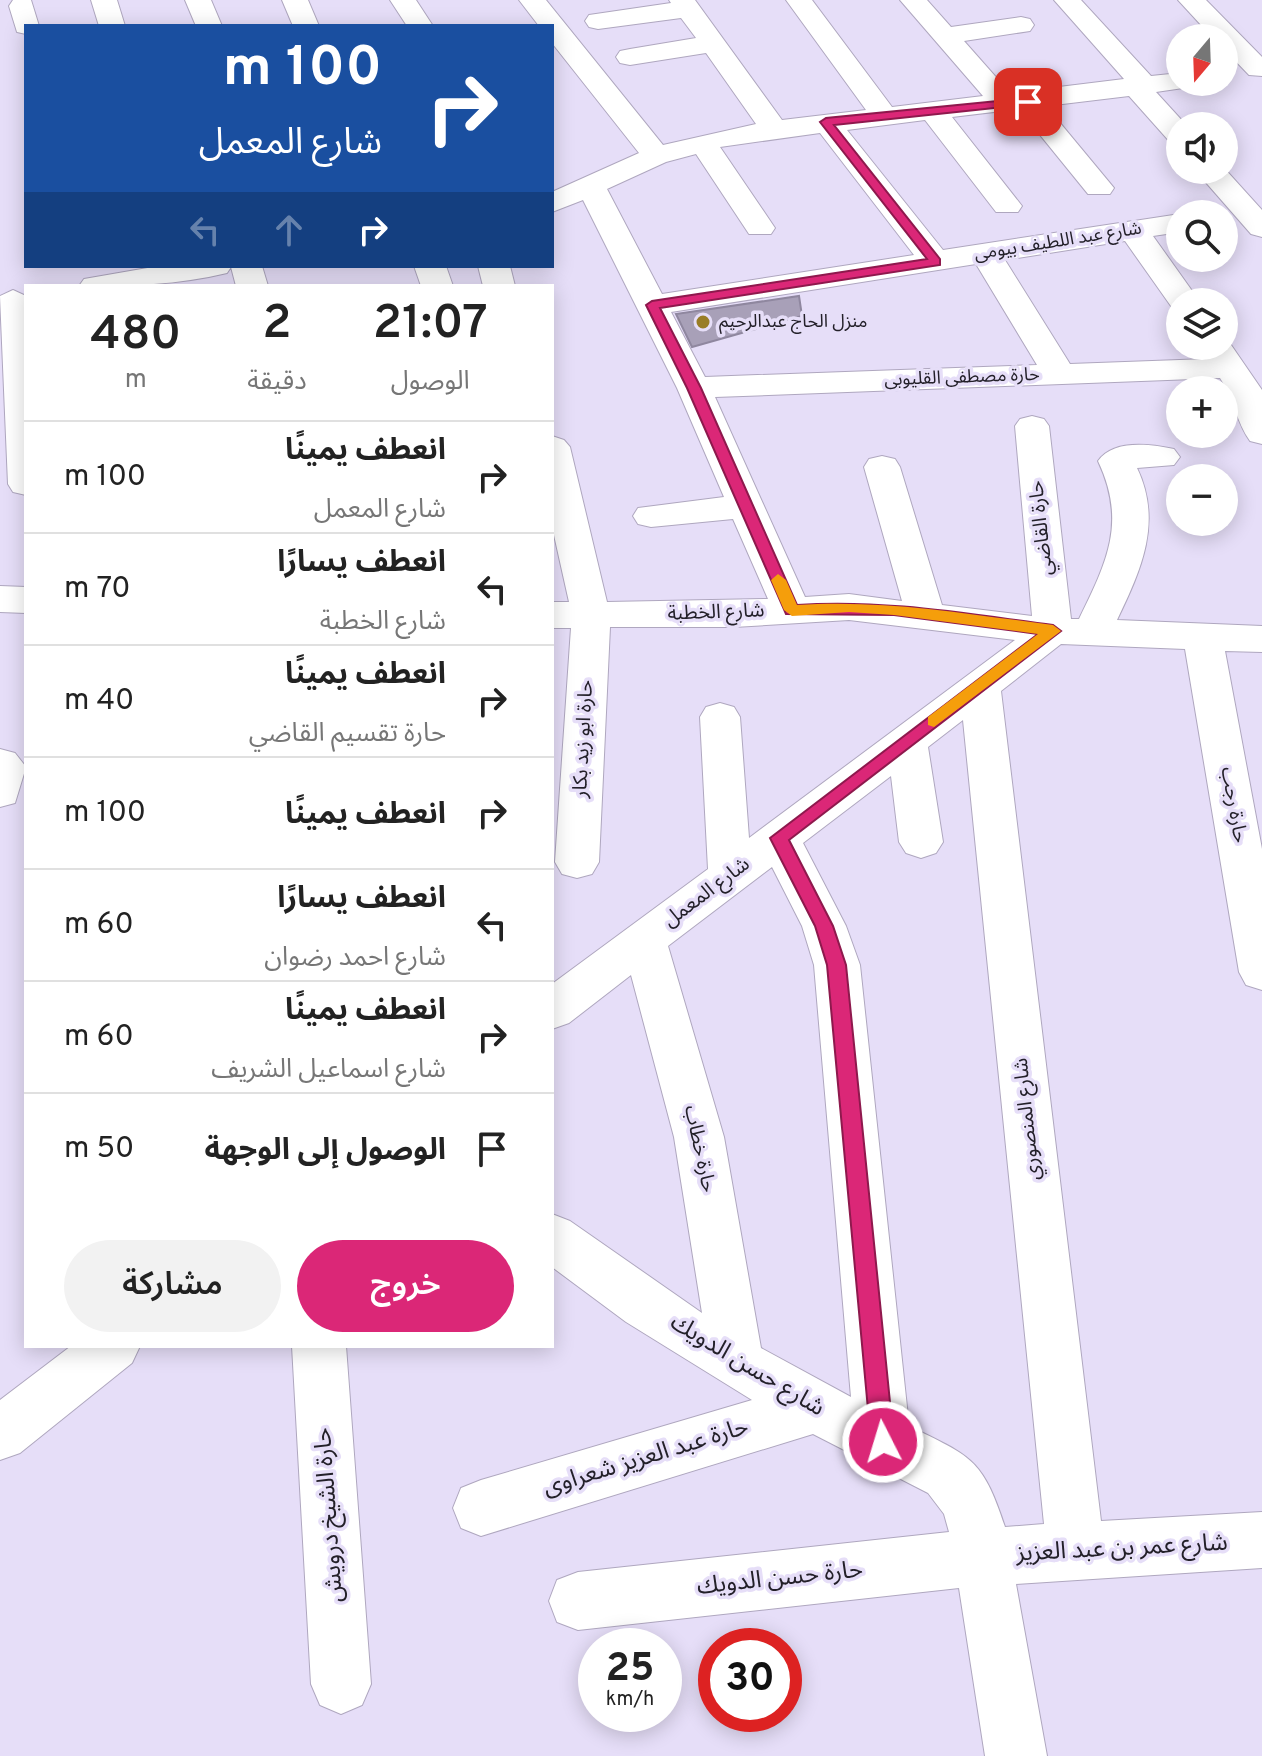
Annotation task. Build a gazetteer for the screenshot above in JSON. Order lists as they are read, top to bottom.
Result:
{
  "streets": {
    "street": [
      "شارع عبد اللطيف بيومى",
      "حارة مصطفى القليوبى",
      "حارة القاضي",
      "شارع الخطبة",
      "حارة ابو زيد بكار",
      "حارة رجب",
      "شارع المعمل",
      "شارع المنصوري",
      "حارة خطاب",
      "شارع حسن الدويك",
      "حارة عبد العزيز شعراوى",
      "حارة الشيخ درويش",
      "شارع عمر بن عبد العزيز",
      "حارة حسن الدويك"
    ]
  },
  "crossings": [
    ["حارة القاضي", "شارع الخطبة"],
    ["حارة القاضي", "شارع المعمل"],
    ["شارع الخطبة", "حارة ابو زيد بكار"],
    ["شارع الخطبة", "حارة رجب"],
    ["شارع الخطبة", "شارع المعمل"],
    ["شارع المعمل", "شارع المنصوري"],
    ["شارع المعمل", "حارة خطاب"],
    ["شارع المنصوري", "شارع عمر بن عبد العزيز"],
    ["حارة خطاب", "شارع حسن الدويك"],
    ["شارع حسن الدويك", "حارة عبد العزيز شعراوى"],
    ["شارع حسن الدويك", "شارع عمر بن عبد العزيز"],
    ["شارع حسن الدويك", "حارة حسن الدويك"],
    ["شارع عمر بن عبد العزيز", "حارة حسن الدويك"]
  ],
  "places": ["منزل الحاج عبدالرحيم"],
  "north": "bottom",
  "page": {
    "map_buttons": ["+", "−"],
    "turn": ["100 m", "شارع المعمل"],
    "eta": [
      "21:07",
      "الوصول",
      "2",
      "دقيقة",
      "480",
      "m"
    ],
    "list": [
      {
        "name": "انعطف يمينًا",
        "note": "شارع المعمل",
        "value": "100 m"
      },
      {
        "name": "انعطف يسارًا",
        "note": "شارع الخطبة",
        "value": "70 m"
      },
      {
        "name": "انعطف يمينًا",
        "note": "حارة تقسيم القاضي",
        "value": "40 m"
      },
      {
        "name": "انعطف يمينًا",
        "value": "100 m"
      },
      {
        "name": "انعطف يسارًا",
        "note": "شارع احمد رضوان",
        "value": "60 m"
      },
      {
        "name": "انعطف يمينًا",
        "note": "شارع اسماعيل الشريف",
        "value": "60 m"
      },
      {
        "name": "الوصول إلى الوجهة",
        "value": "50 m"
      }
    ],
    "buttons": ["خروج", "مشاركة"],
    "speed": "25 km/h",
    "limit": "30"
  }
}
